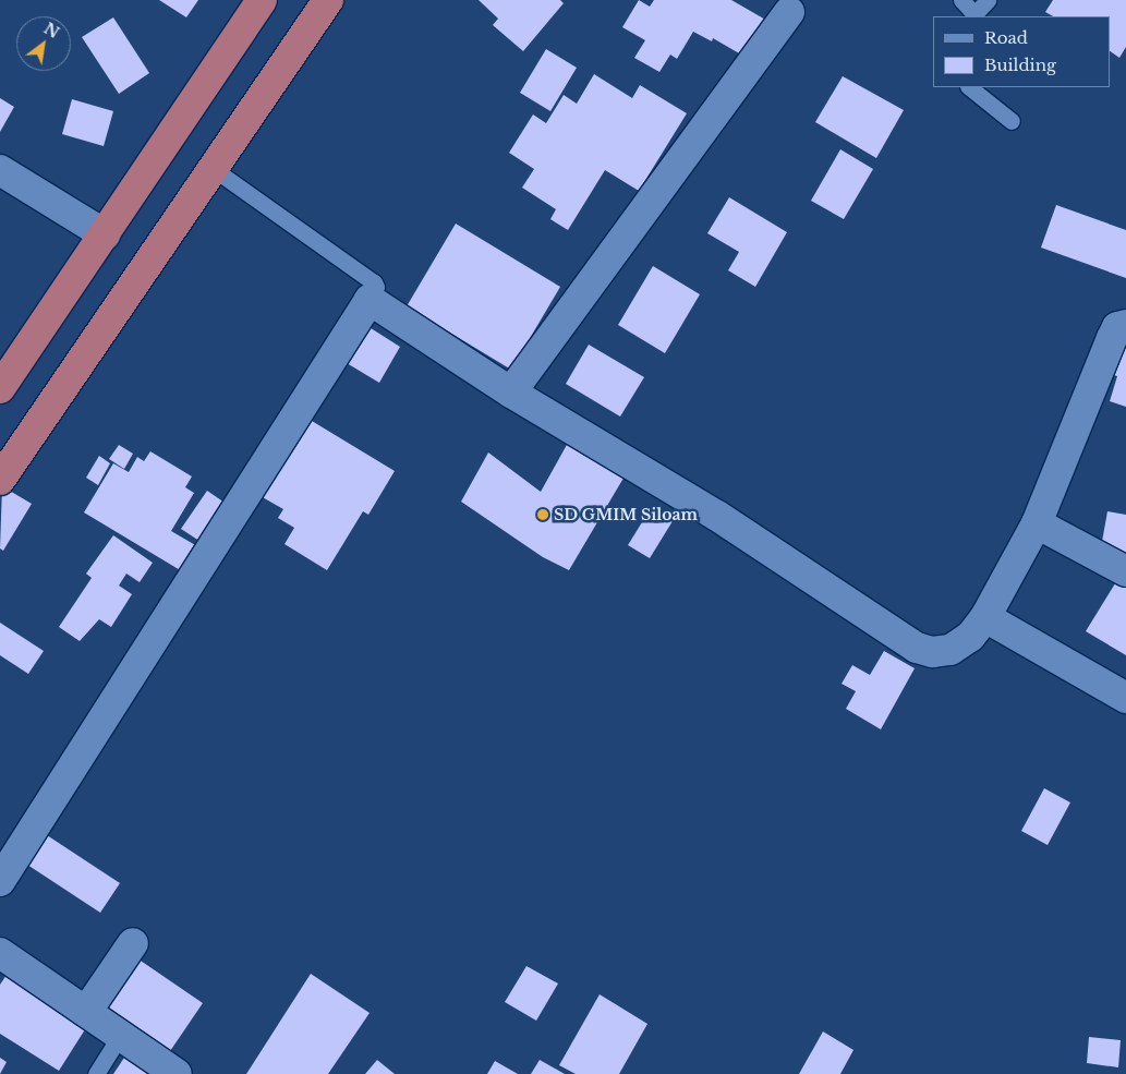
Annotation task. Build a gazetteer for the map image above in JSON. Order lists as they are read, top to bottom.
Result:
{
  "places": ["SD GMIM Siloam"],
  "legend": ["Road", "Building"],
  "north": "top right"
}
